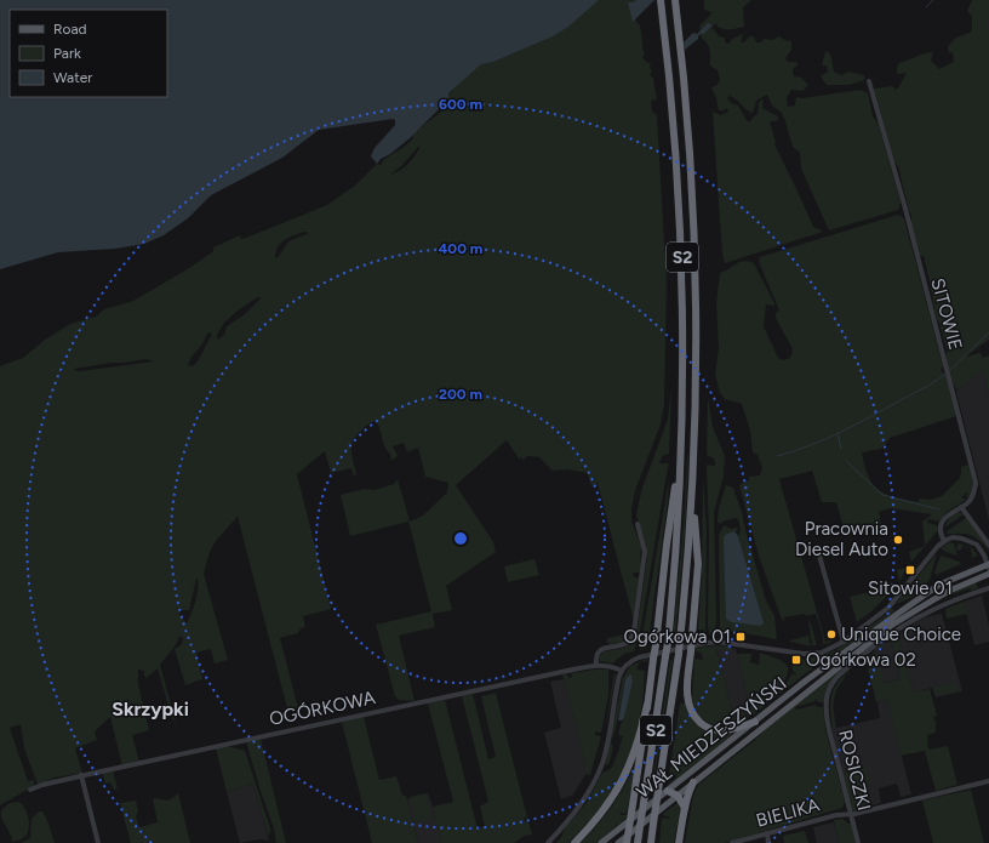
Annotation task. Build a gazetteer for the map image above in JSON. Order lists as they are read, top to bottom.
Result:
{
  "streets": {
    "highway": ["S2"],
    "main road": ["WAŁ MIEDZESZYŃSKI"],
    "street": [
      "SITOWIE",
      "OGÓRKOWA",
      "ROSICZKI",
      "BIELIKA"
    ]
  },
  "crossings": [
    ["ROSICZKI", "BIELIKA"]
  ],
  "districts": ["Skrzypki"],
  "places": {
    "other": ["Pracownia Diesel Auto", "Unique Choice"],
    "transit": ["Sitowie 01", "Ogórkowa 01", "Ogórkowa 02"]
  },
  "legend": ["Road", "Park", "Water"],
  "rings": ["600 m", "400 m", "200 m"]
}
